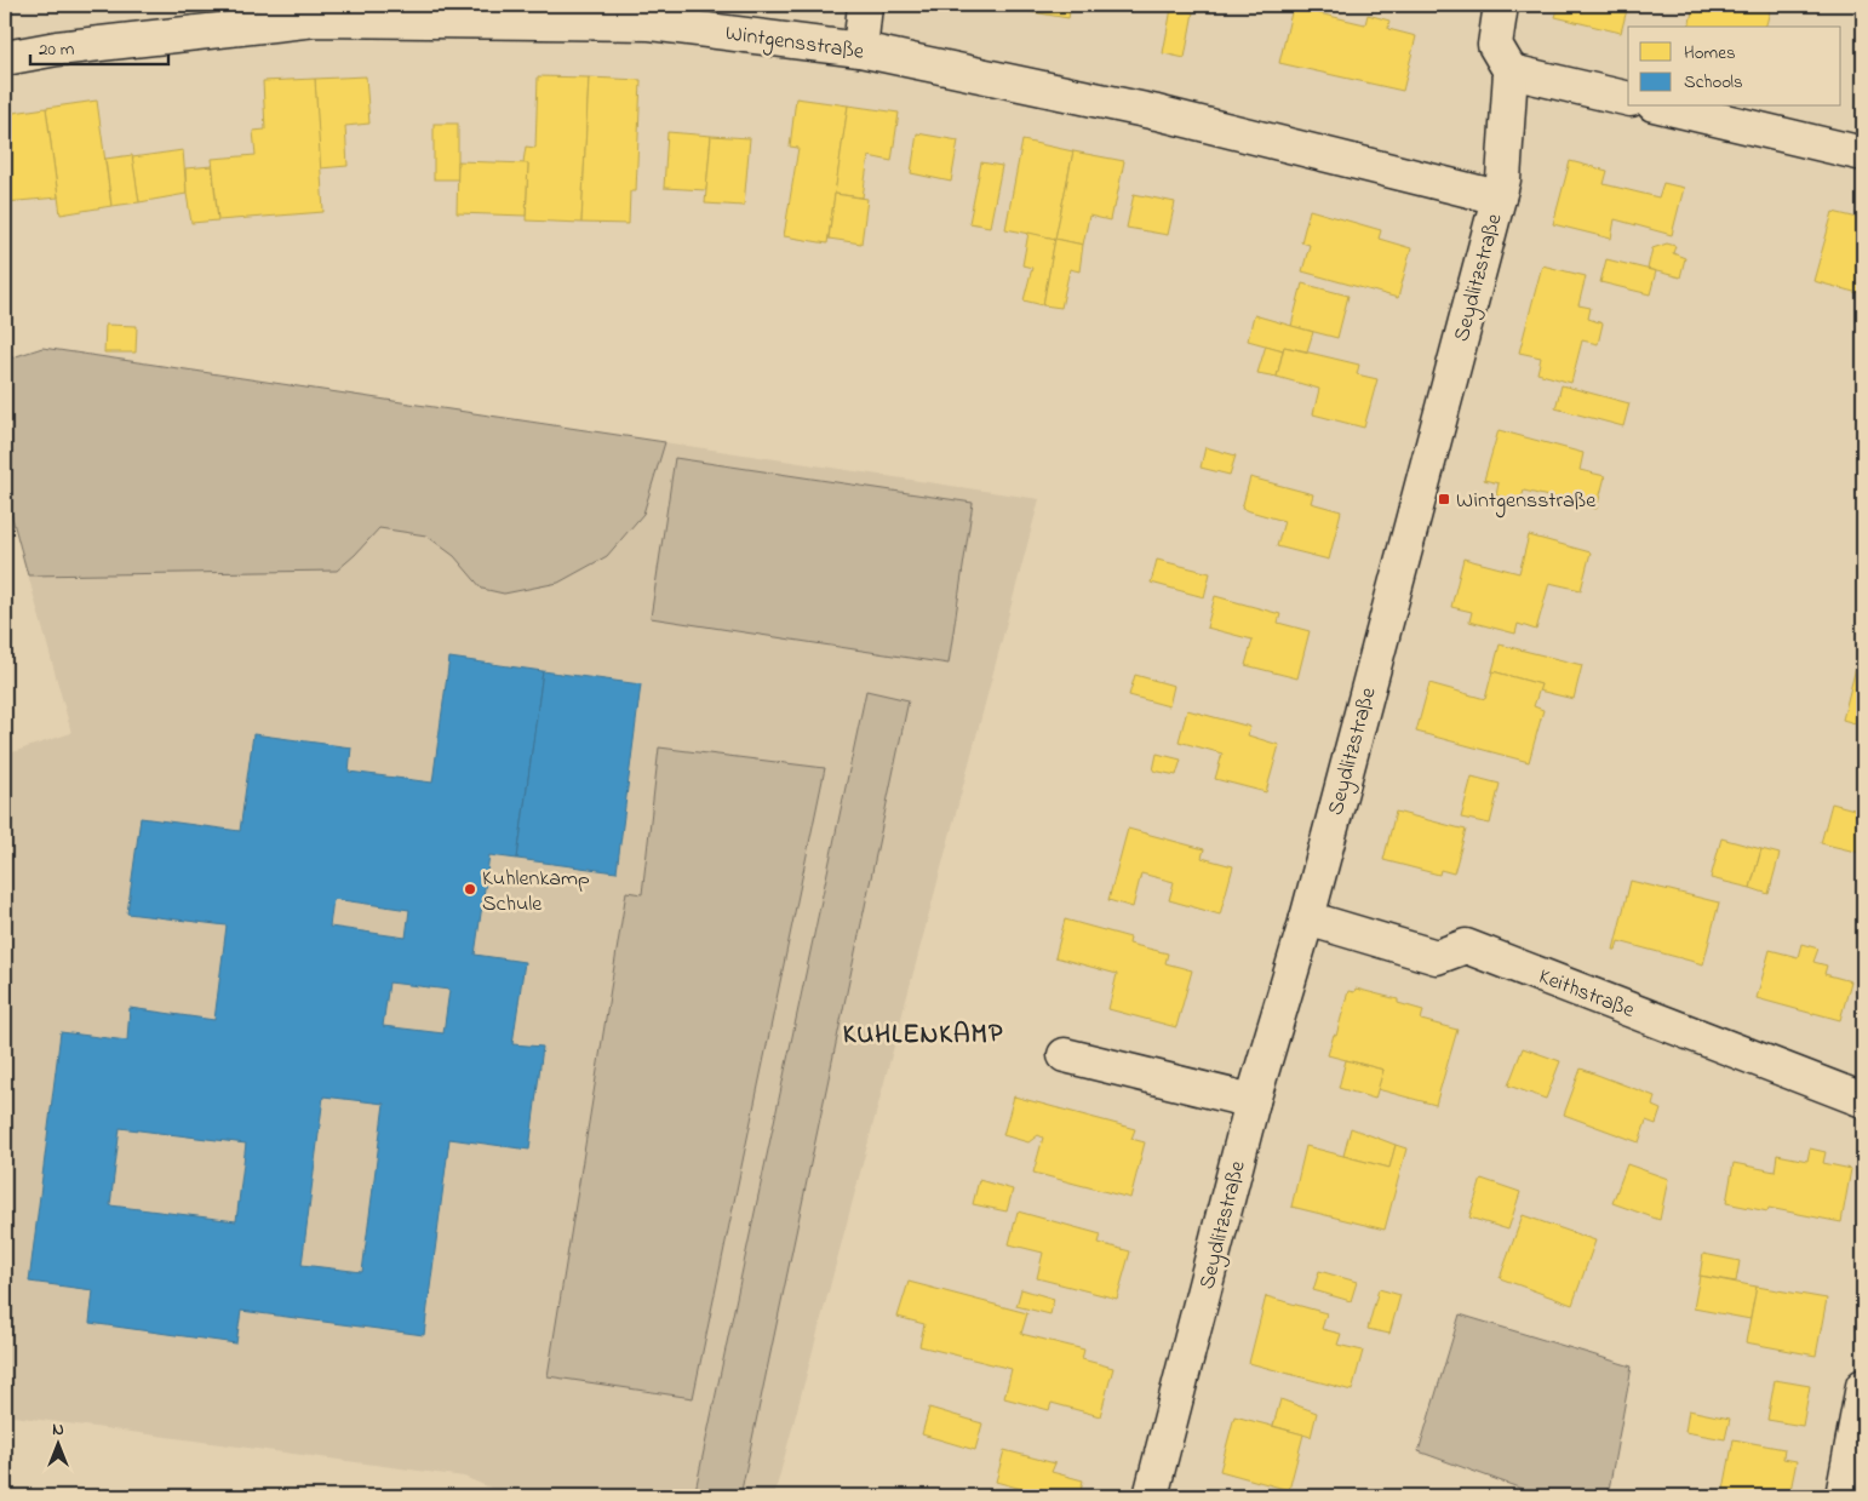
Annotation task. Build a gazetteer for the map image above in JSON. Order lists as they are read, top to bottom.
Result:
{
  "streets": {
    "street": ["Wintgensstraße", "Seydlitzstraße", "Keithstraße"]
  },
  "crossings": [
    ["Wintgensstraße", "Seydlitzstraße"],
    ["Seydlitzstraße", "Keithstraße"]
  ],
  "districts": ["KUHLENKAMP"],
  "places": {
    "transit": ["Wintgensstraße"],
    "other": ["Kuhlenkamp Schule"]
  },
  "legend": ["Homes", "Schools"],
  "scale_bar": "20 m",
  "north": "top"
}
